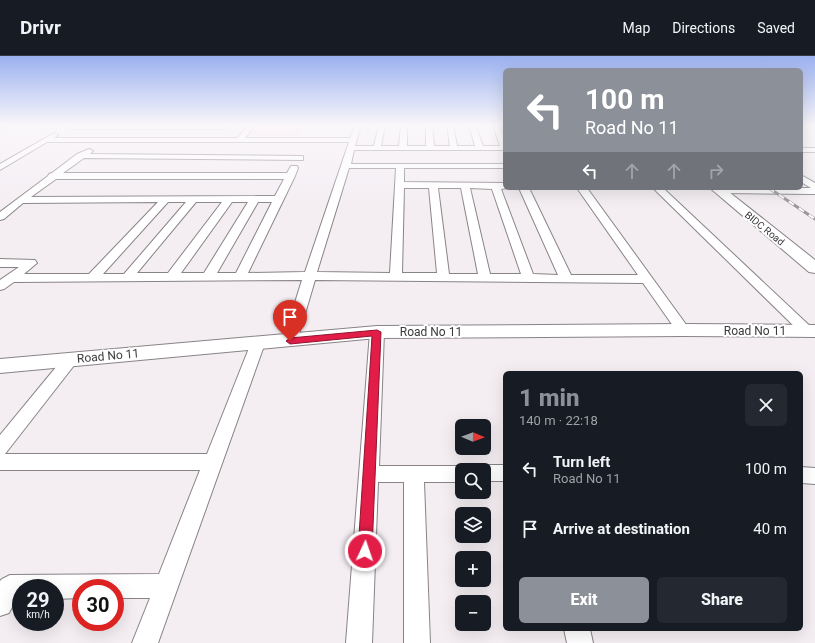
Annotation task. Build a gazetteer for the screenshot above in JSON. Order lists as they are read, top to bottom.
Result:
{
  "streets": {
    "street": ["BIDC Road", "Road No 11"]
  },
  "north": "right",
  "page": {
    "header": "Drivr",
    "nav": ["Map", "Directions", "Saved"],
    "turn": ["100 m", "Road No 11"],
    "heading": ["1 min", "140 m · 22:18"],
    "map_buttons": ["+", "−"],
    "list": [
      {
        "name": "Turn left",
        "note": "Road No 11",
        "value": "100 m"
      },
      {
        "name": "Arrive at destination",
        "value": "40 m"
      }
    ],
    "buttons": ["Exit", "Share"],
    "speed": "29 km/h",
    "limit": "30"
  }
}
